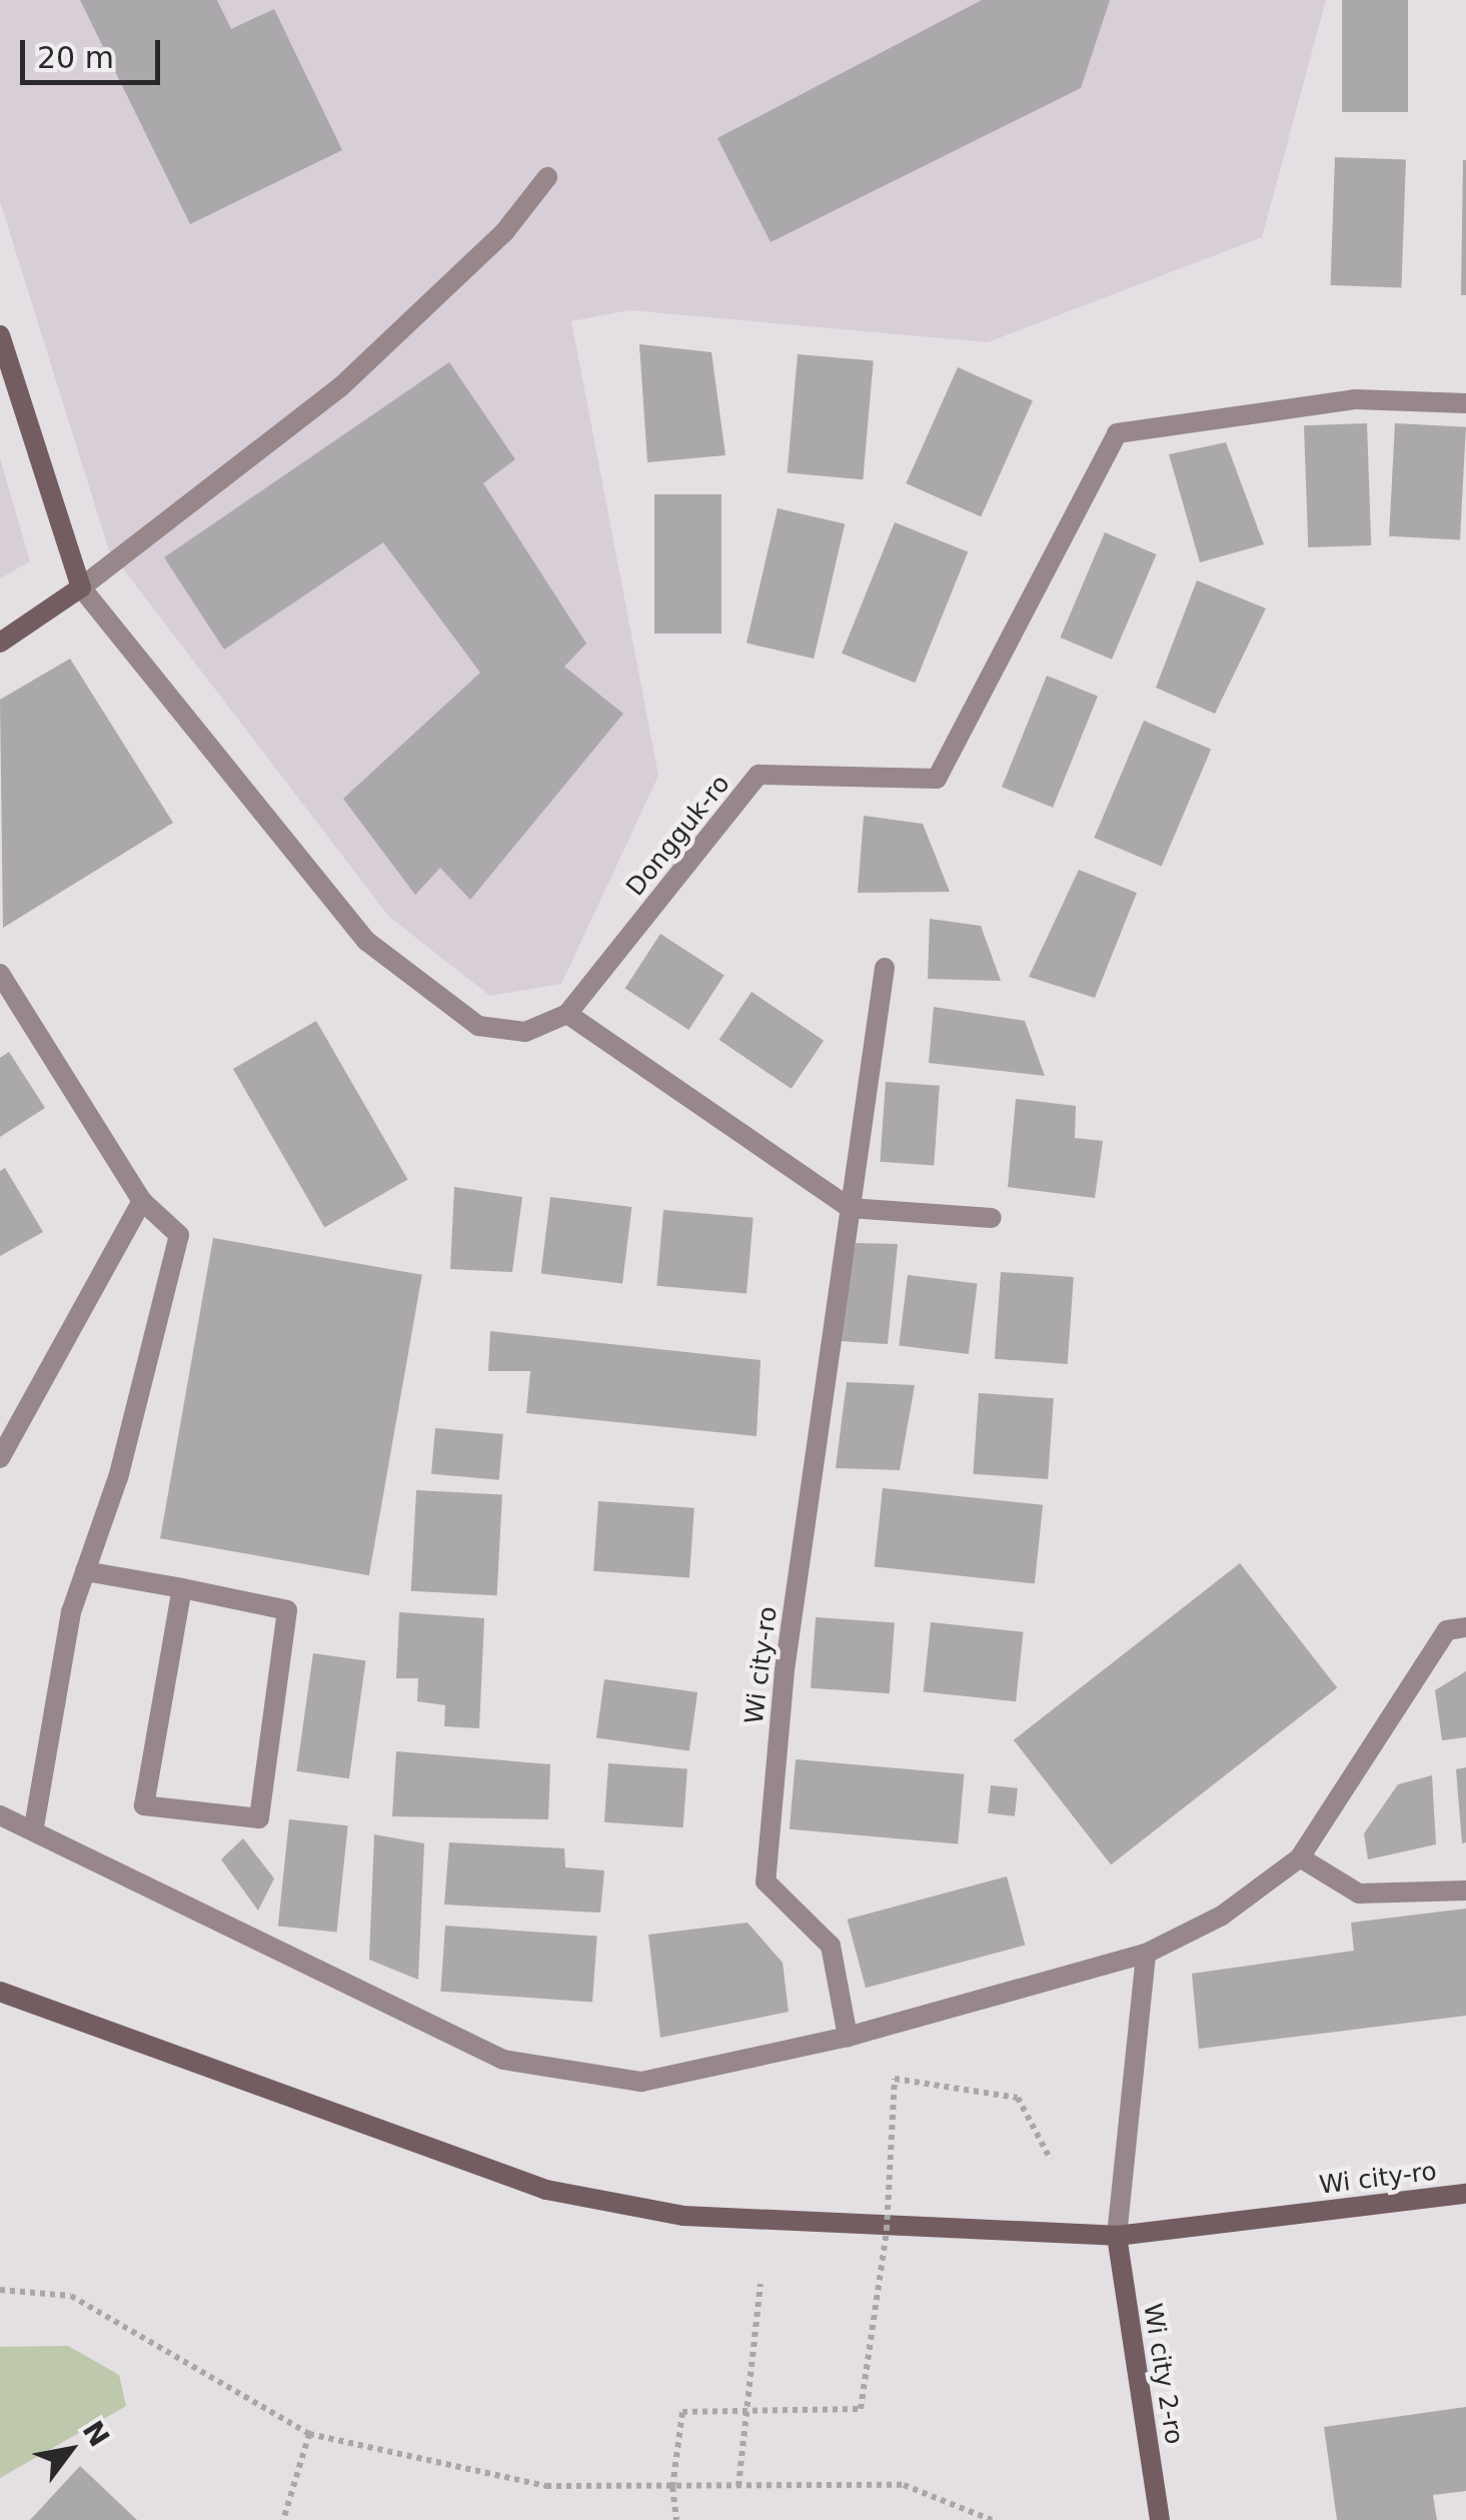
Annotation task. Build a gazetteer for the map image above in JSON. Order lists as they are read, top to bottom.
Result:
{
  "streets": {
    "main road": ["Dongguk-ro", "Wi city-ro", "Wi city 2-ro"]
  },
  "crossings": [
    ["Wi city-ro", "Wi city 2-ro"]
  ],
  "scale_bar": "20 m",
  "north": "top right"
}
